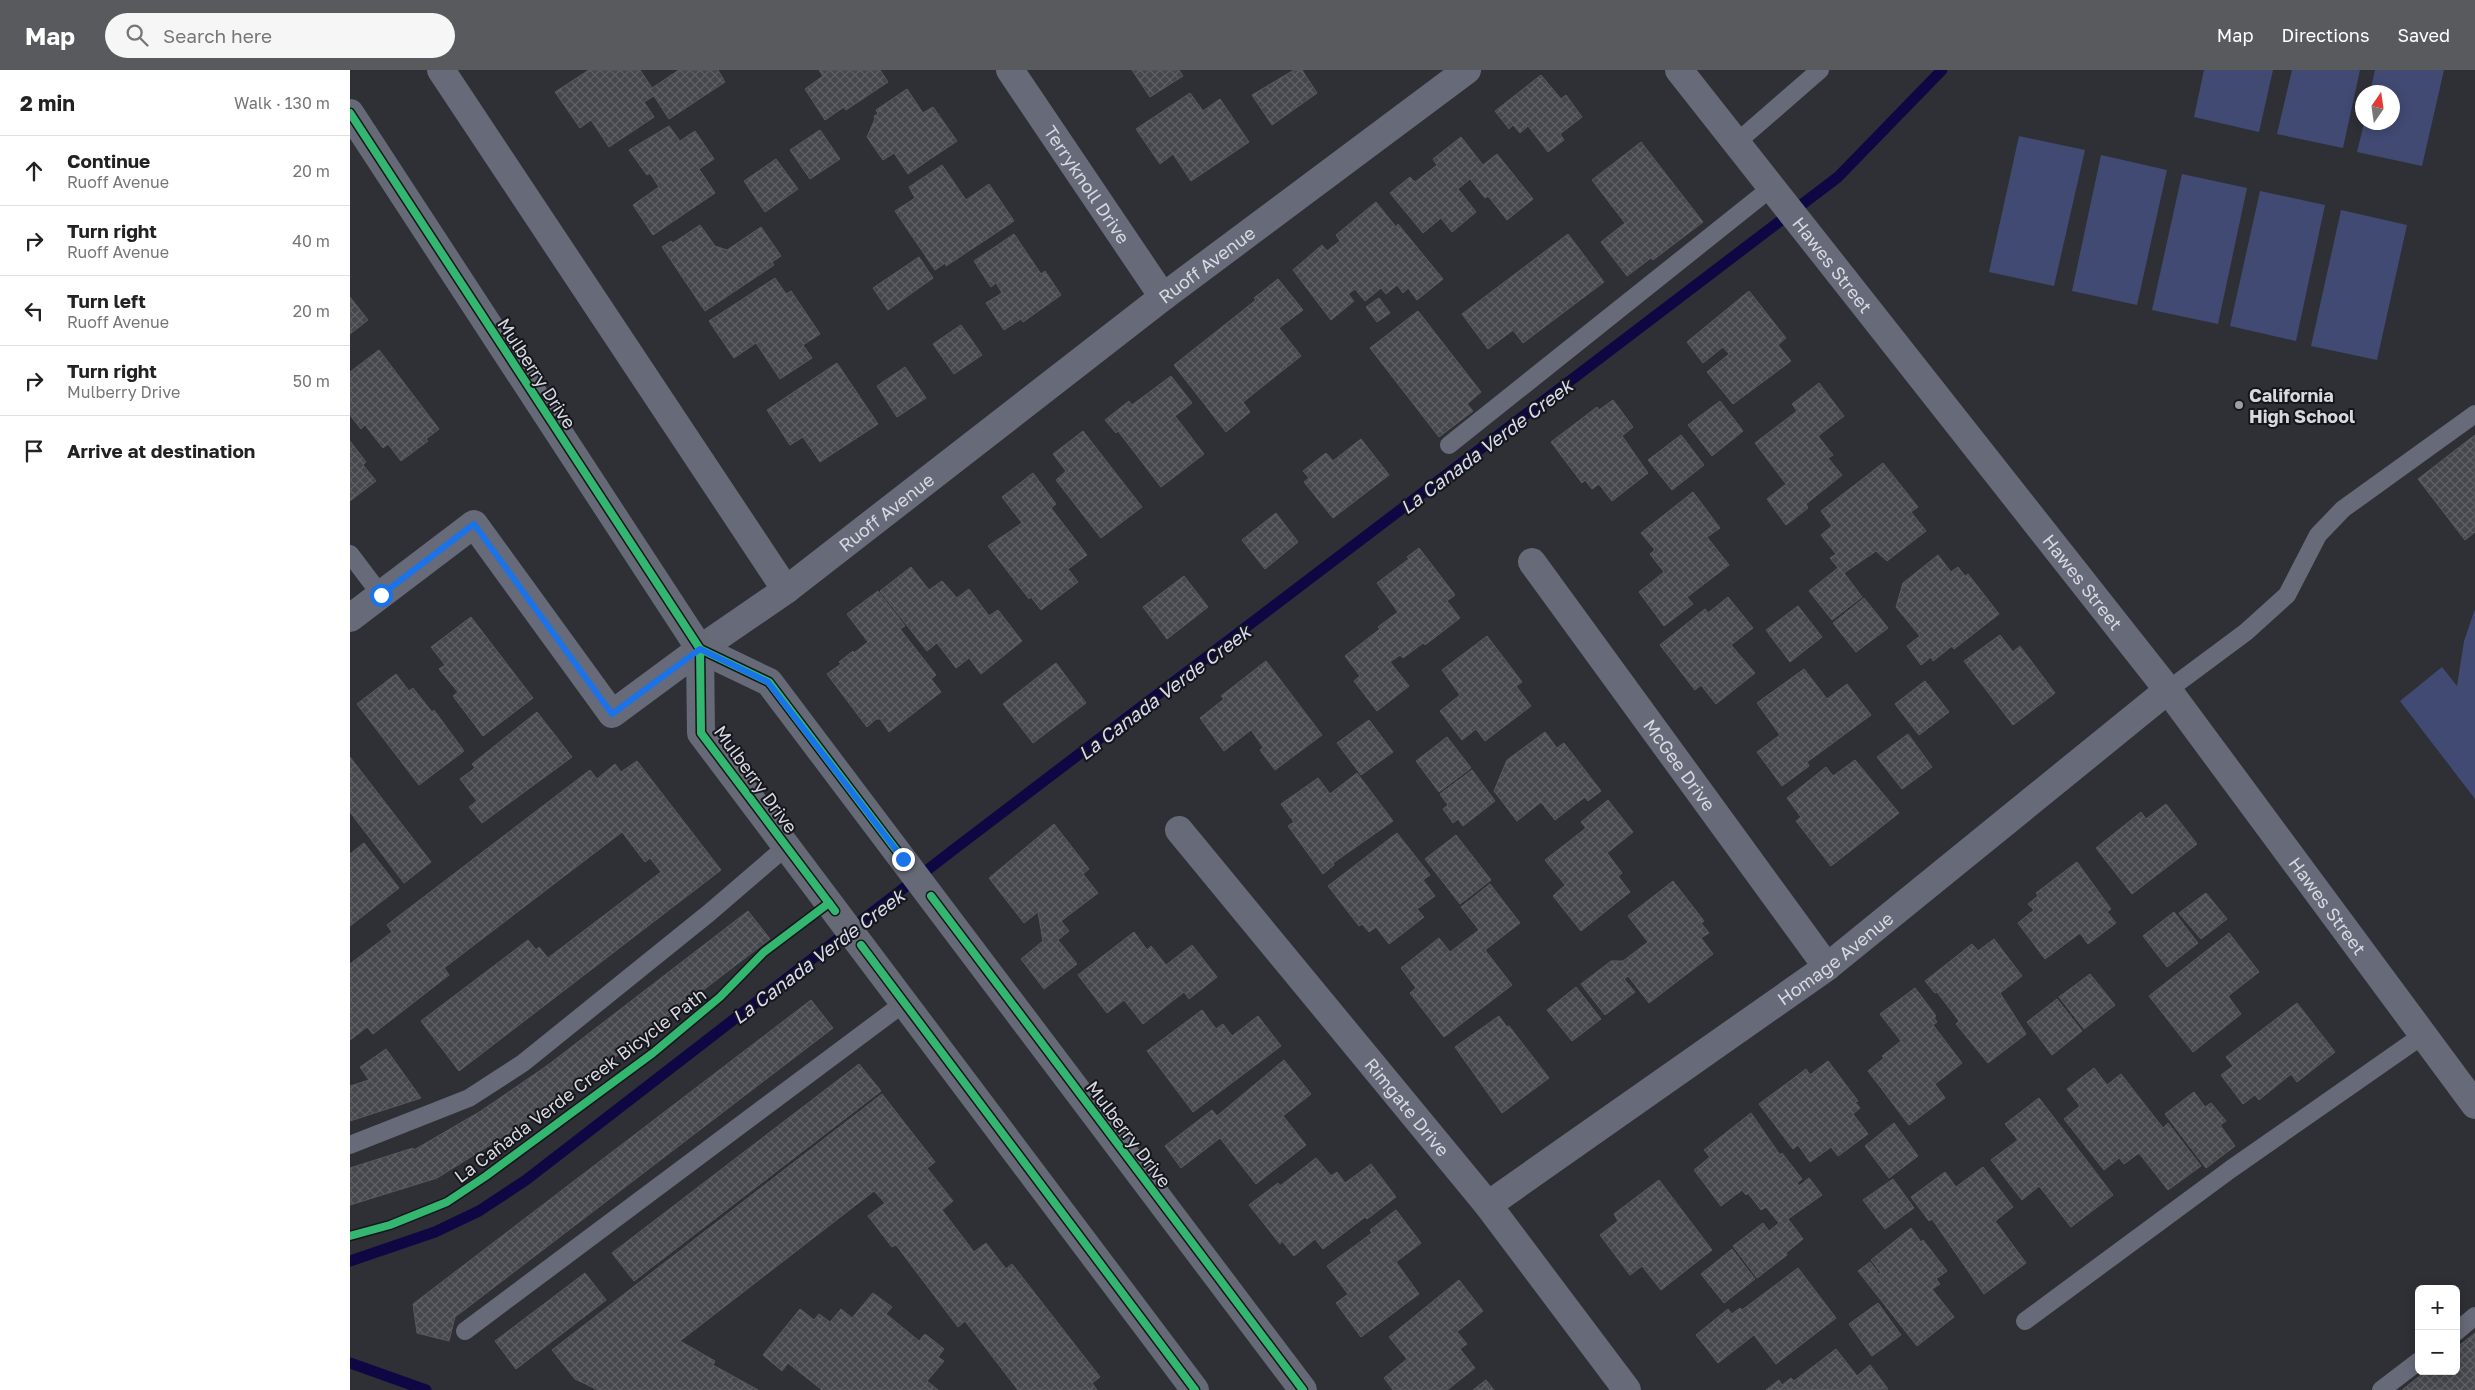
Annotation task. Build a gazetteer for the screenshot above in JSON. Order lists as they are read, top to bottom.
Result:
{
  "streets": {
    "main road": ["Mulberry Drive"],
    "street": [
      "Terryknoll Drive",
      "Ruoff Avenue",
      "Hawes Street",
      "McGee Drive",
      "Homage Avenue",
      "Rimgate Drive"
    ],
    "cycle path": ["La Cañada Verde Creek Bicycle Path"]
  },
  "crossings": [
    ["Terryknoll Drive", "Ruoff Avenue"],
    ["Ruoff Avenue", "Mulberry Drive"],
    ["Hawes Street", "Homage Avenue"],
    ["McGee Drive", "Homage Avenue"],
    ["Homage Avenue", "Rimgate Drive"]
  ],
  "water": ["La Canada Verde Creek"],
  "places": ["California High School"],
  "north": "top",
  "page": {
    "header": "Map",
    "search": "Search here",
    "nav": ["Map", "Directions", "Saved"],
    "heading": ["2 min", "Walk · 130 m"],
    "list": [
      ["Continue", "Ruoff Avenue", "20 m"],
      ["Turn right", "Ruoff Avenue", "40 m"],
      ["Turn left", "Ruoff Avenue", "20 m"],
      ["Turn right", "Mulberry Drive", "50 m"],
      "Arrive at destination"
    ],
    "map_buttons": ["+", "−"]
  }
}
